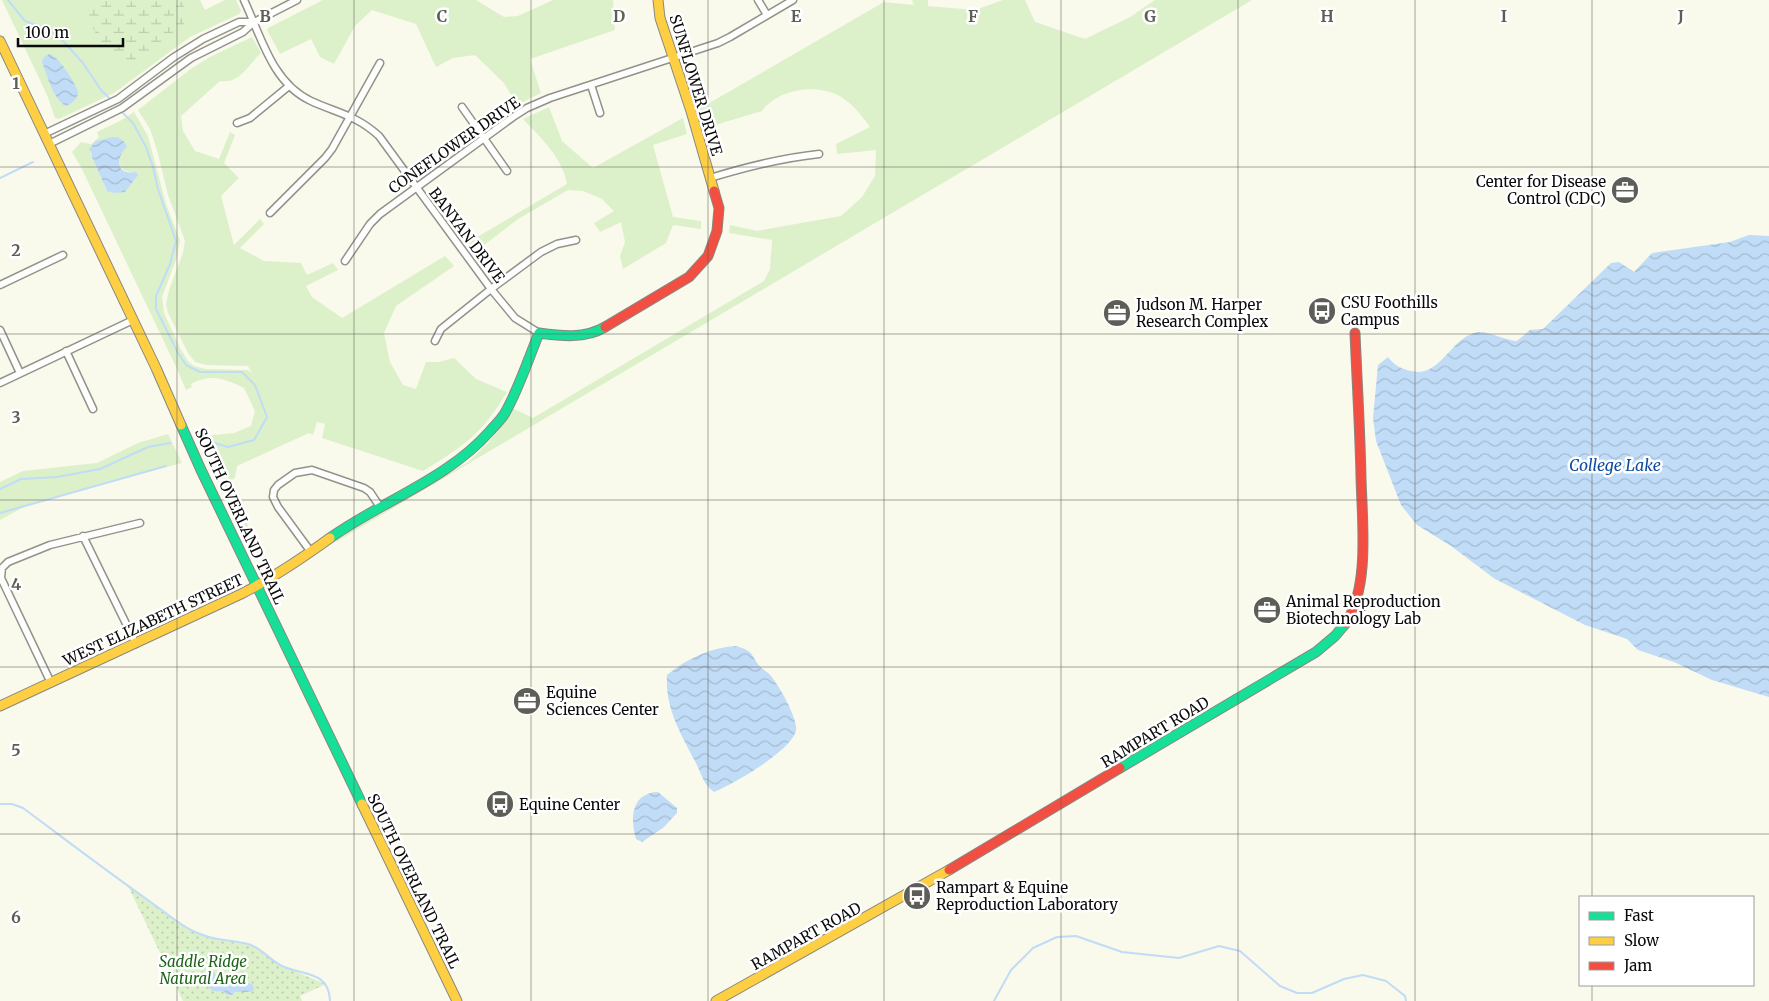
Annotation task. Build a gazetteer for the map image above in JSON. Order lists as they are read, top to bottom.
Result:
{
  "streets": {
    "street": [
      "SUNFLOWER DRIVE",
      "CONEFLOWER DRIVE",
      "BANYAN DRIVE",
      "SOUTH OVERLAND TRAIL",
      "WEST ELIZABETH STREET",
      "RAMPART ROAD"
    ]
  },
  "crossings": [
    ["SUNFLOWER DRIVE", "CONEFLOWER DRIVE"],
    ["CONEFLOWER DRIVE", "BANYAN DRIVE"],
    ["BANYAN DRIVE", "WEST ELIZABETH STREET"],
    ["SOUTH OVERLAND TRAIL", "WEST ELIZABETH STREET"]
  ],
  "water": ["College Lake"],
  "parks": ["Saddle Ridge Natural Area"],
  "places": {
    "office": [
      "Center for Disease Control (CDC)",
      "Judson M. Harper Research Complex",
      "Animal Reproduction Biotechnology Lab",
      "Equine Sciences Center"
    ],
    "bus stop": ["CSU Foothills Campus", "Equine Center", "Rampart & Equine Reproduction Laboratory"]
  },
  "legend": ["Fast", "Slow", "Jam"],
  "scale_bar": "100 m",
  "grid": {
    "columns": [
      "B",
      "C",
      "D",
      "E",
      "F",
      "G",
      "H",
      "I",
      "J"
    ],
    "rows": [
      "1",
      "2",
      "3",
      "4",
      "5",
      "6"
    ]
  }
}
